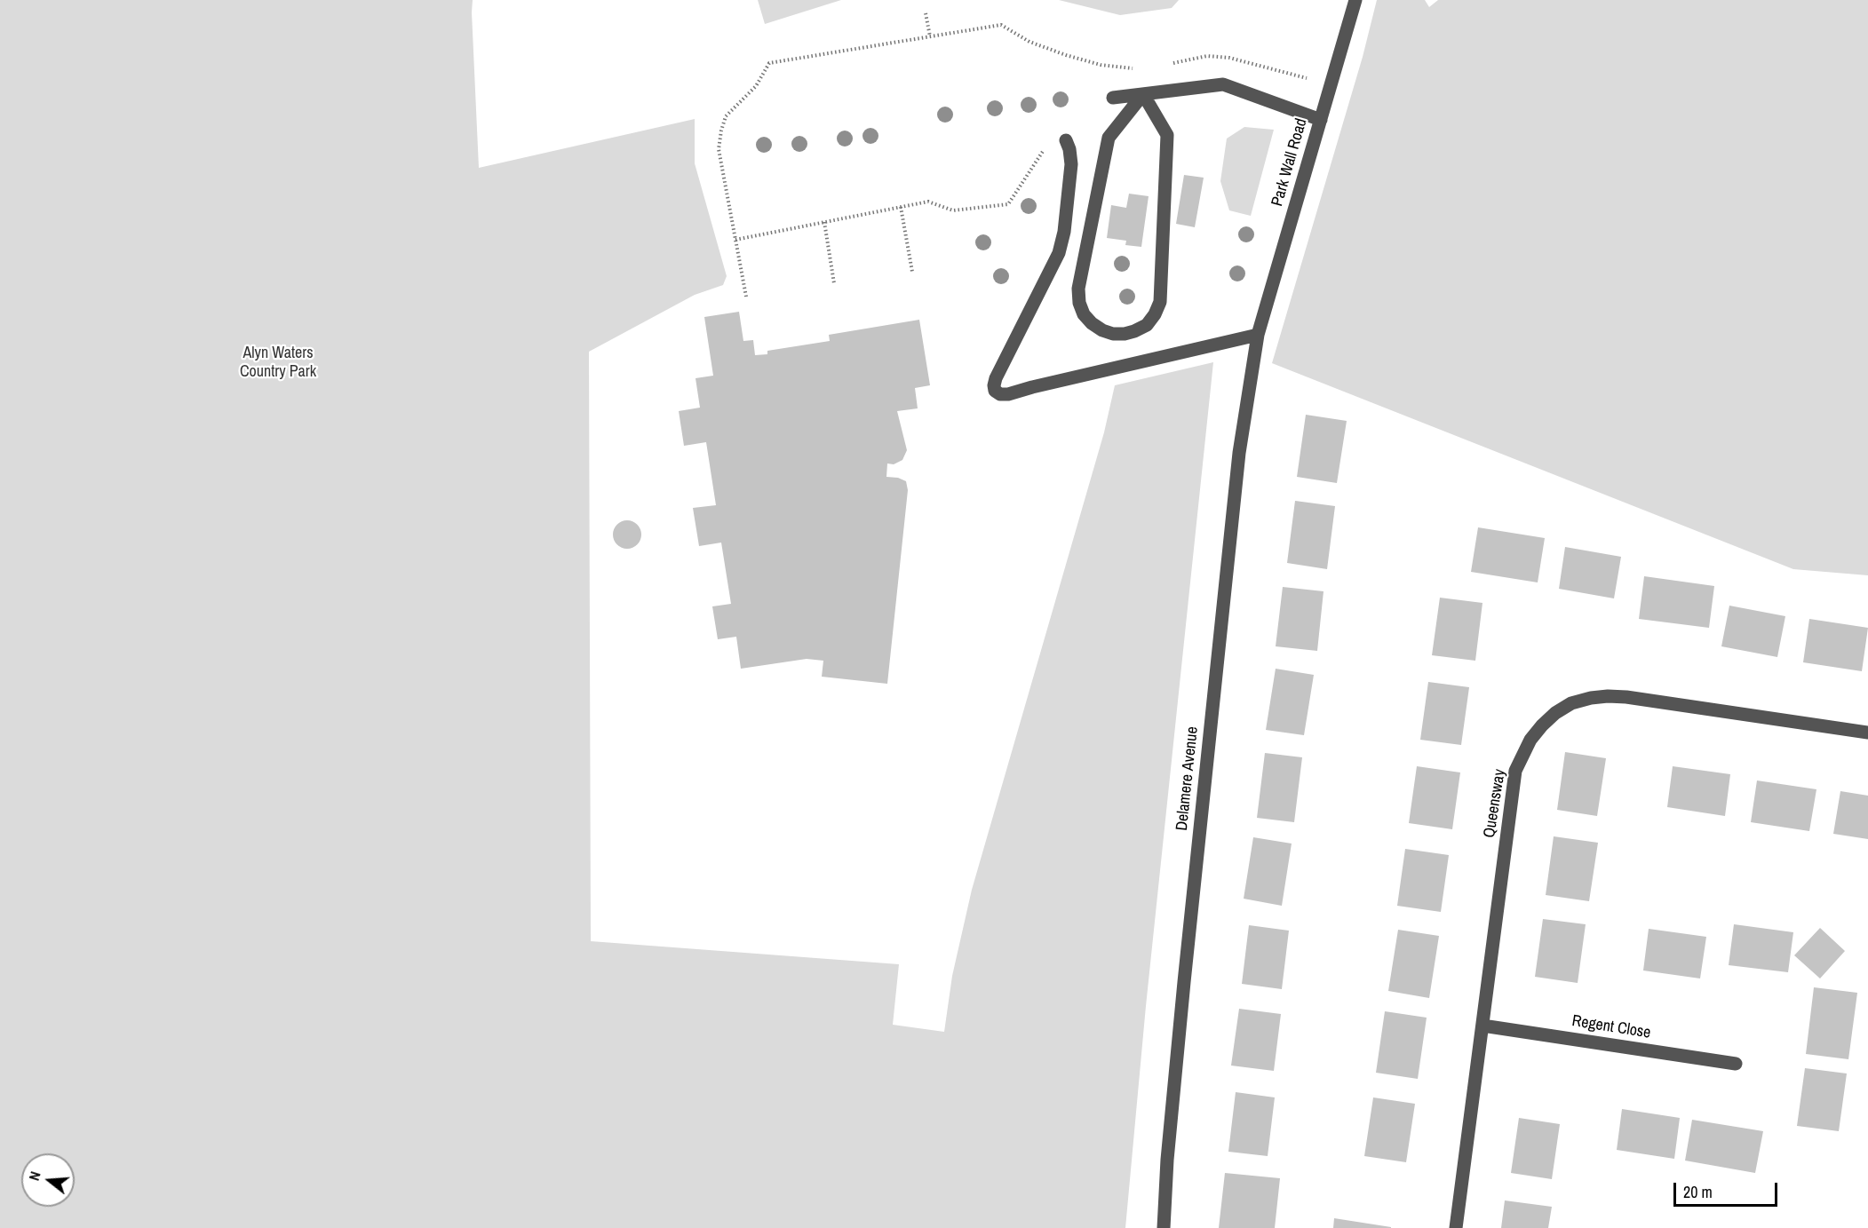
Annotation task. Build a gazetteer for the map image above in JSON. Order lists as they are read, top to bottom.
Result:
{
  "streets": {
    "street": [
      "Park Wall Road",
      "Delamere Avenue",
      "Queensway",
      "Regent Close"
    ]
  },
  "crossings": [
    ["Park Wall Road", "Delamere Avenue"],
    ["Queensway", "Regent Close"]
  ],
  "parks": ["Alyn Waters Country Park"],
  "scale_bar": "20 m",
  "north": "left"
}
